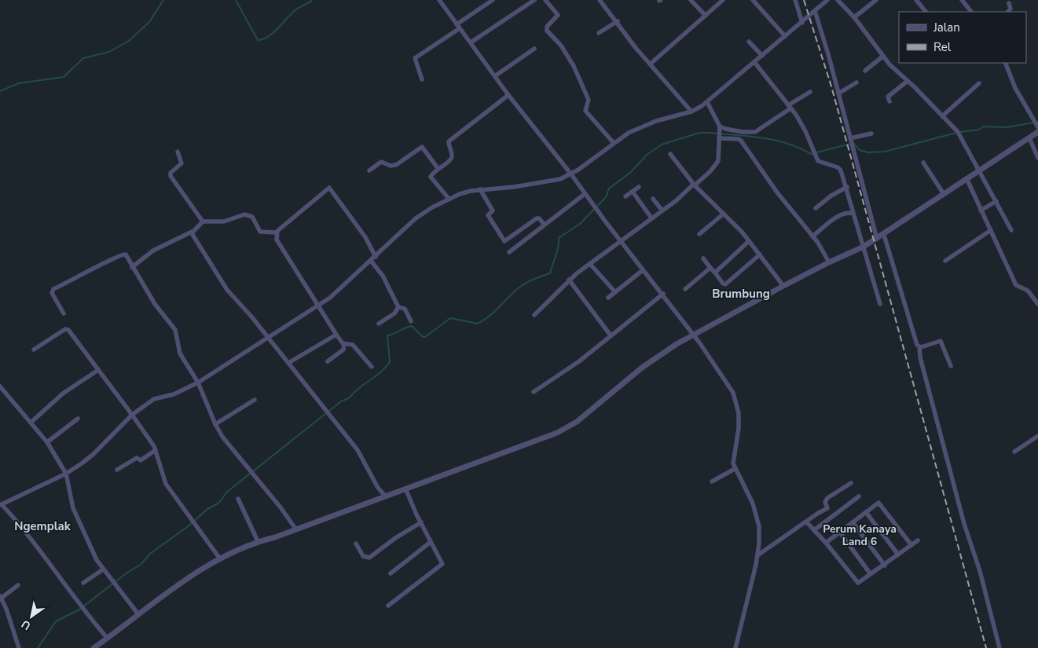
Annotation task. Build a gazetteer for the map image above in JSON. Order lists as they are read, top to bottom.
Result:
{
  "districts": ["Brumbung", "Ngemplak", "Perum Kanaya Land 6"],
  "legend": ["Jalan", "Rel"],
  "north": "bottom left"
}
